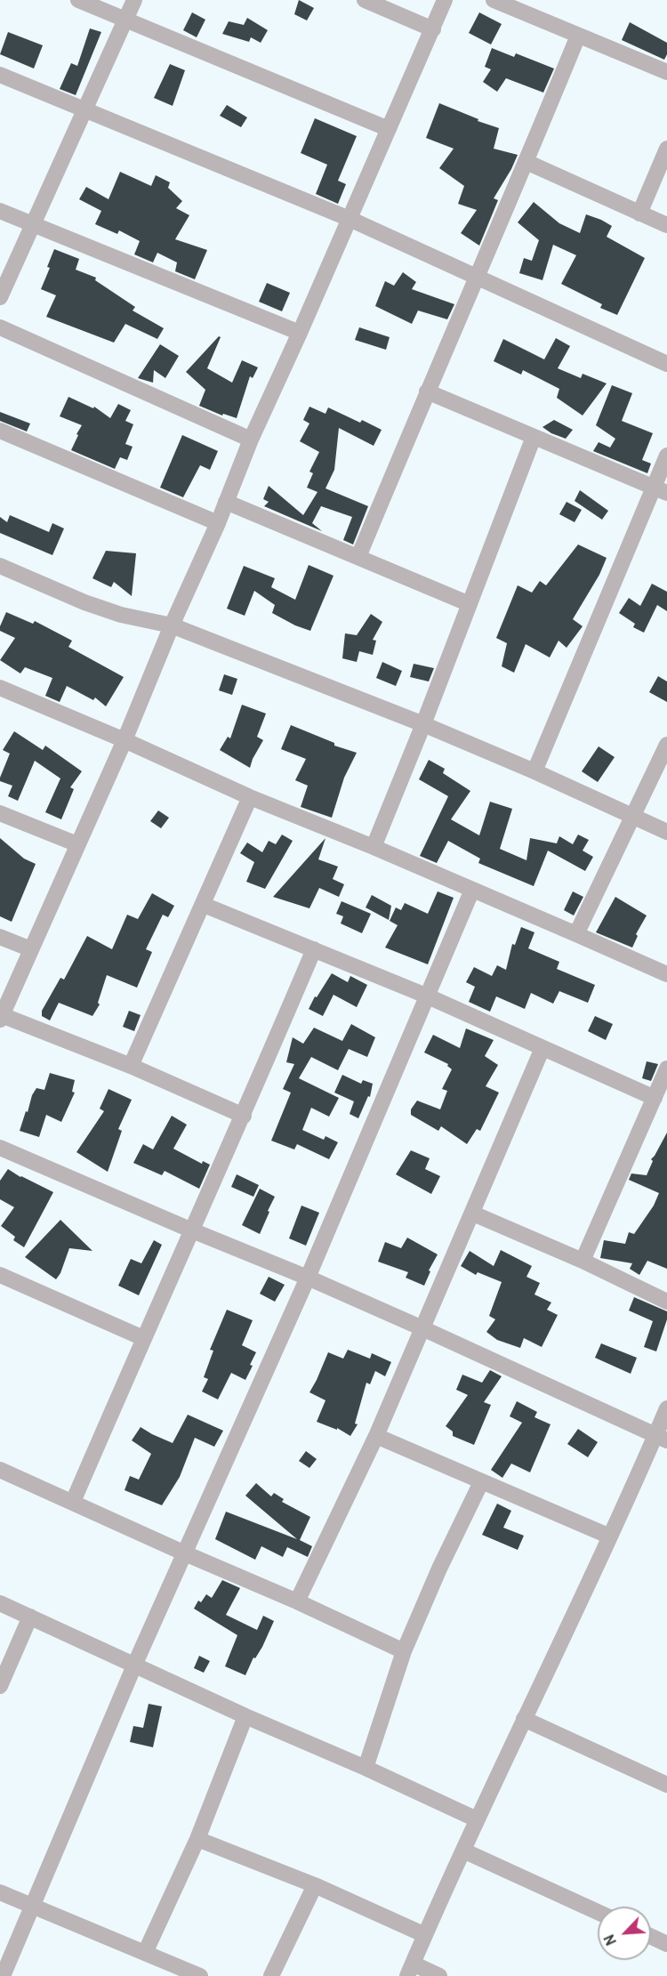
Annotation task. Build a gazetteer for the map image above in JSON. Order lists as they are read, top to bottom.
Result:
{
  "north": "bottom left"
}
